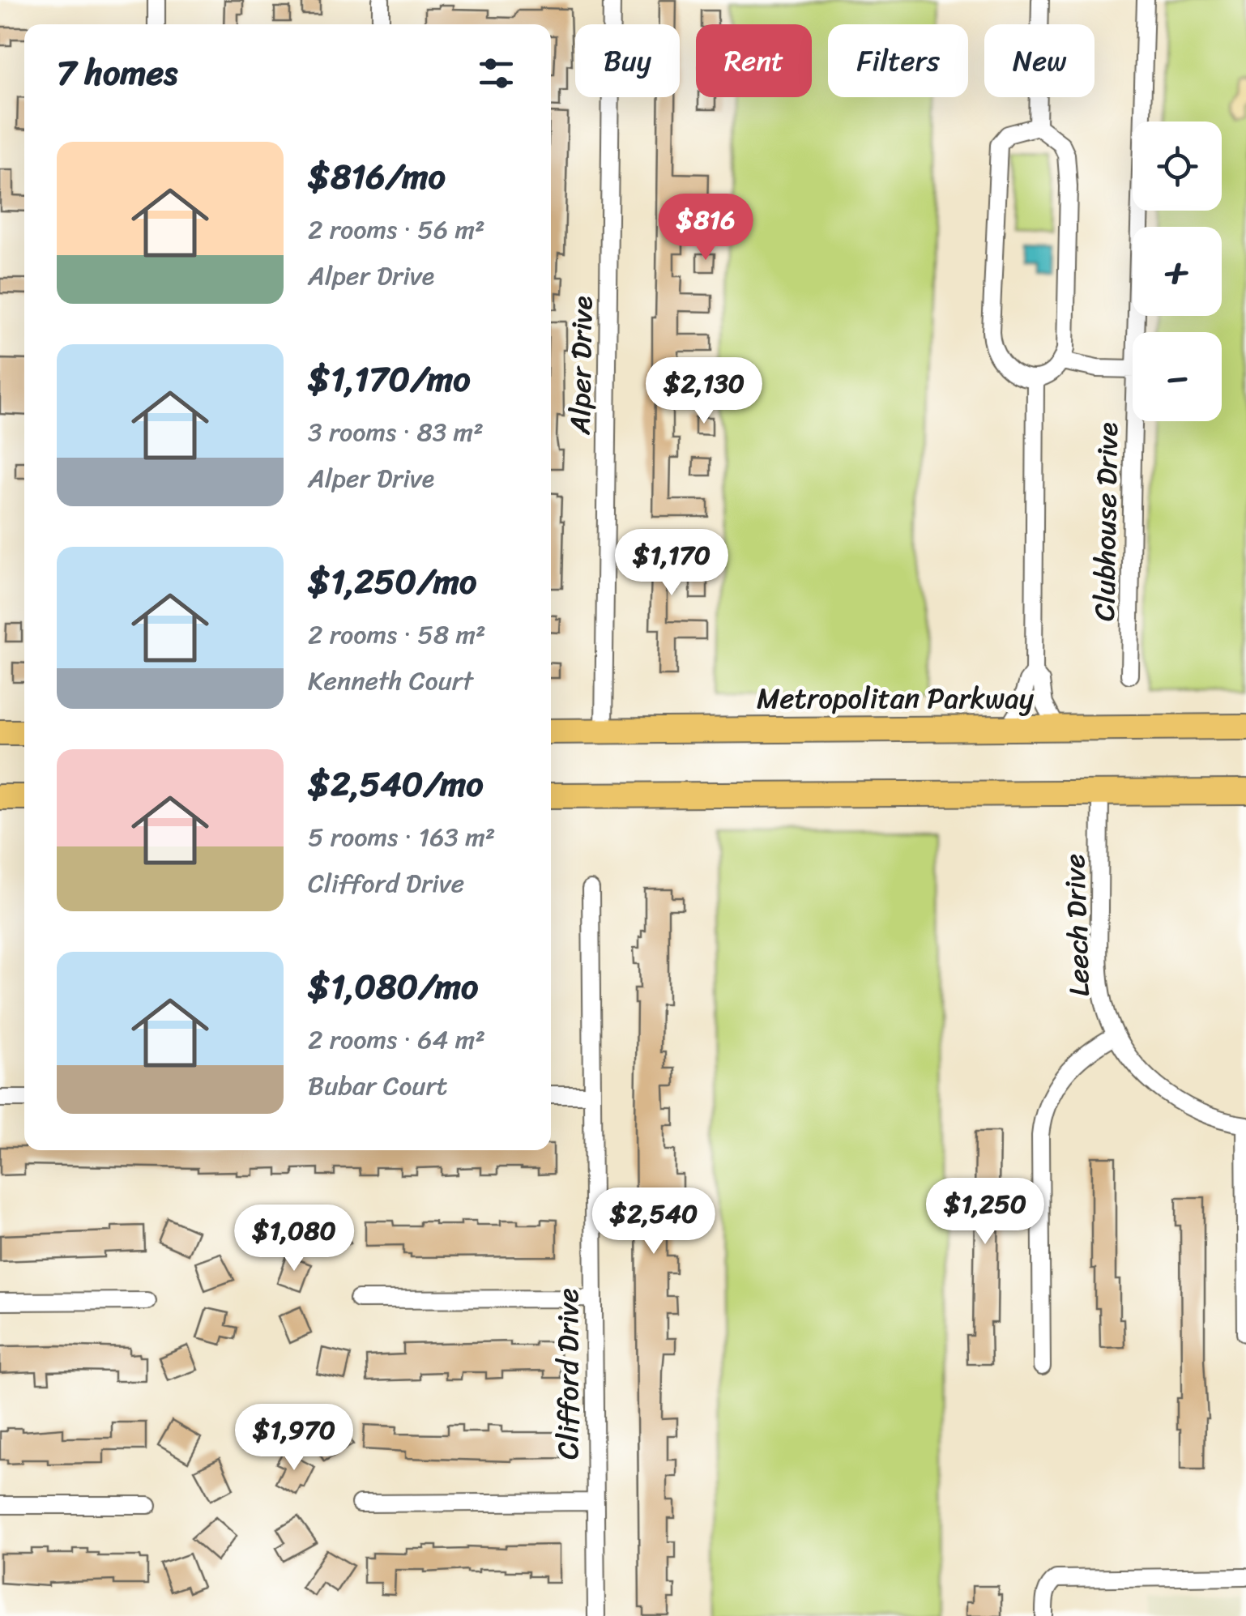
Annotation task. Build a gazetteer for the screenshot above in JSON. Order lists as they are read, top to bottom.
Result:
{
  "streets": {
    "main road": ["Metropolitan Parkway"],
    "street": [
      "Alper Drive",
      "Clubhouse Drive",
      "Leech Drive",
      "Clifford Drive"
    ]
  },
  "crossings": [
    ["Alper Drive", "Metropolitan Parkway"]
  ],
  "page": {
    "chip": [
      "Buy",
      "Rent",
      "Filters",
      "New"
    ],
    "heading": "7 homes",
    "map_buttons": ["+", "−"],
    "list": [
      {
        "name": "$816/mo",
        "note": "2 rooms · 56 m² · Alper Drive"
      },
      {
        "name": "$1,170/mo",
        "note": "3 rooms · 83 m² · Alper Drive"
      },
      {
        "name": "$1,250/mo",
        "note": "2 rooms · 58 m² · Kenneth Court"
      },
      {
        "name": "$2,540/mo",
        "note": "5 rooms · 163 m² · Clifford Drive"
      },
      {
        "name": "$1,080/mo",
        "note": "2 rooms · 64 m² · Bubar Court"
      }
    ],
    "price": [
      "$816",
      "$2,130",
      "$1,170",
      "$1,250",
      "$2,540",
      "$1,080",
      "$1,970"
    ]
  }
}
